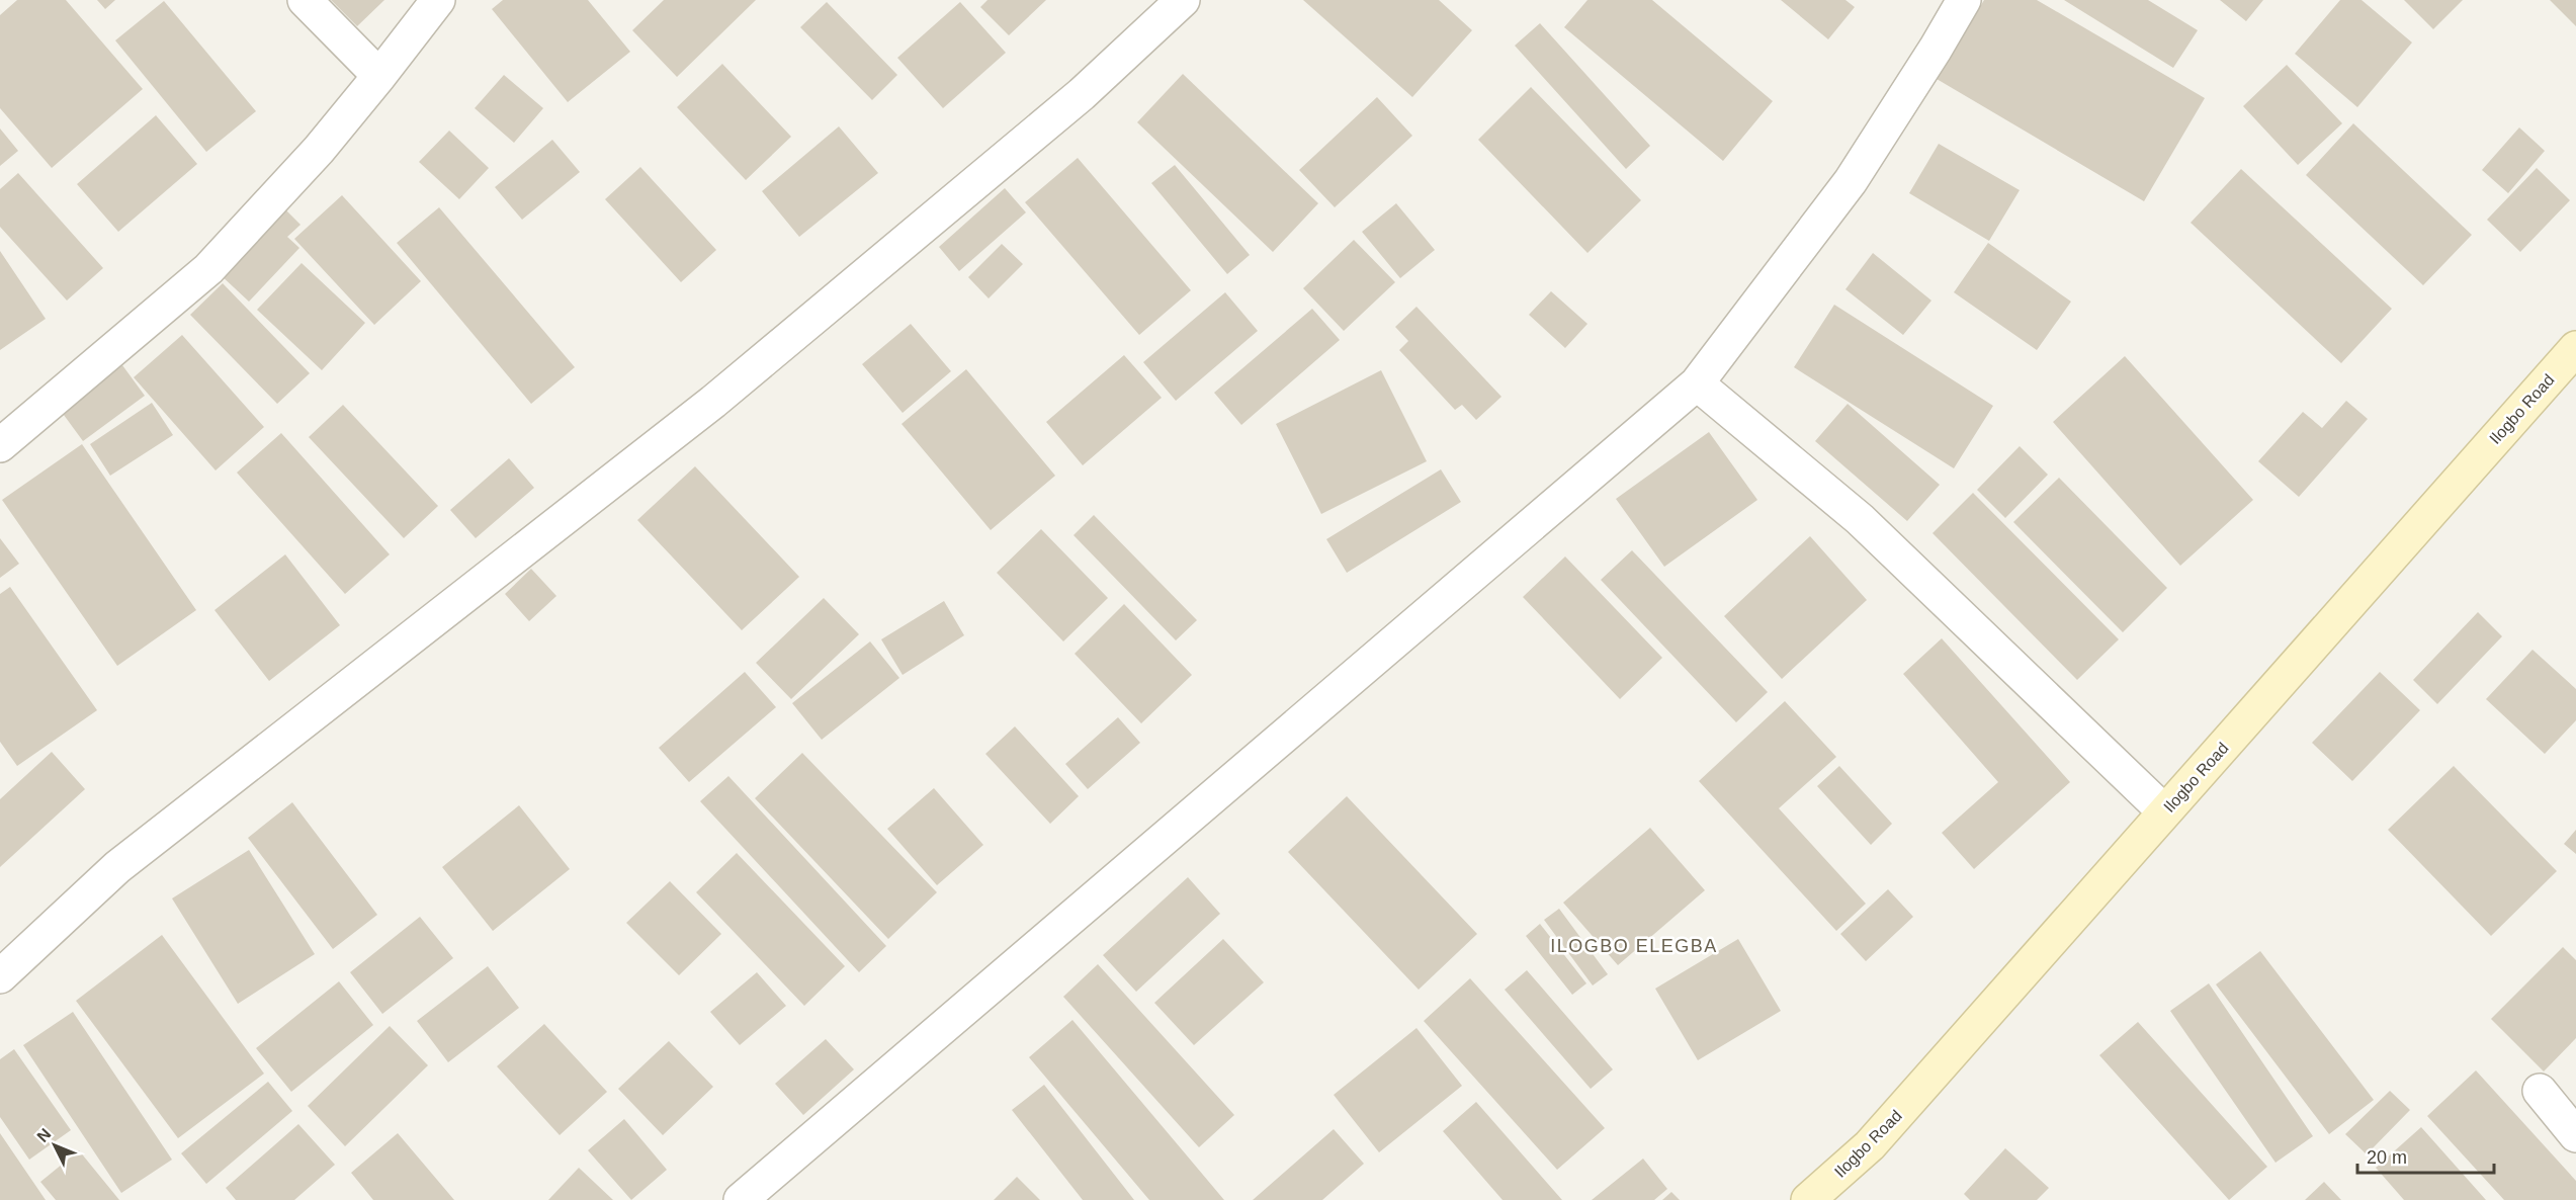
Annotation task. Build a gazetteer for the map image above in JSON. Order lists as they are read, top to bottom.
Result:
{
  "streets": {
    "main road": ["Ilogbo Road"]
  },
  "districts": ["ILOGBO ELEGBA"],
  "scale_bar": "20 m",
  "north": "top left"
}
